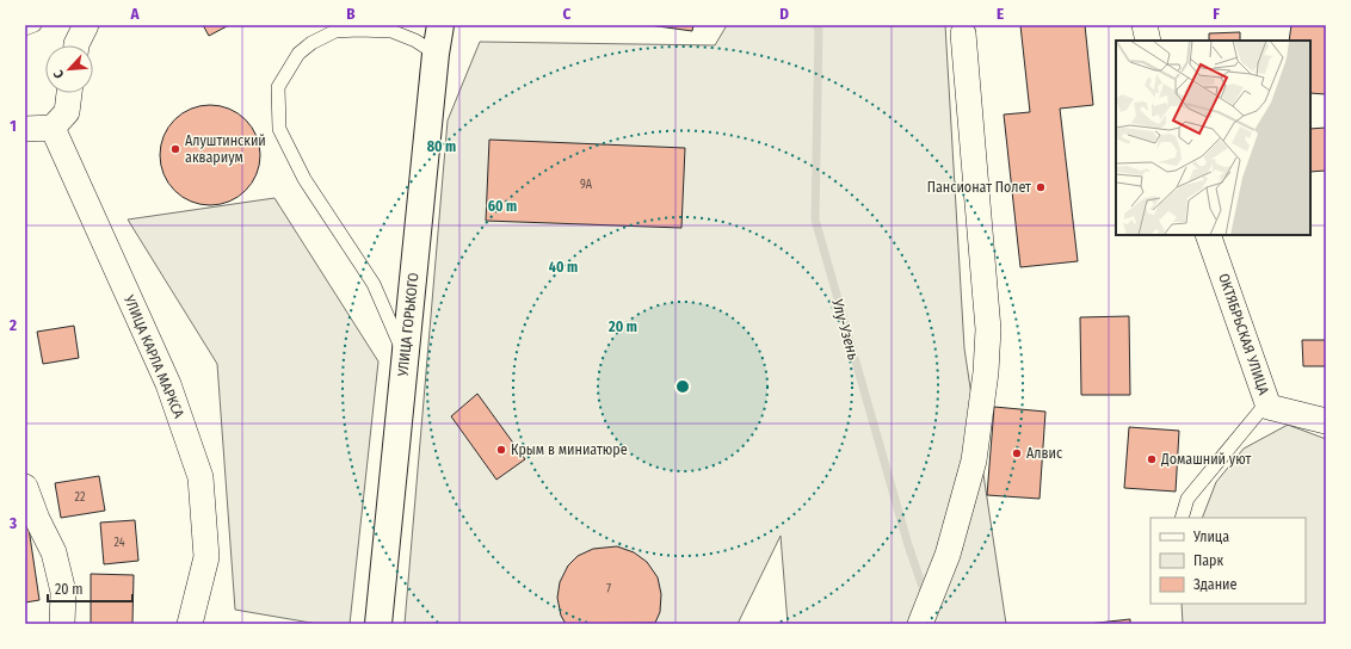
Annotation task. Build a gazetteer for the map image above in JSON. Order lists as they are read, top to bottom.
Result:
{
  "streets": {
    "main road": ["УЛИЦА ГОРЬКОГО"],
    "street": ["ОКТЯБРЬСКАЯ УЛИЦА", "УЛИЦА КАРЛА МАРКСА"]
  },
  "water": ["Улу-Узень"],
  "places": [
    "Алуштинский аквариум",
    "Пансионат Полет",
    "Крым в миниатюре",
    "Алвис",
    "Домашний уют"
  ],
  "house_numbers": [
    "9А",
    "22",
    "24",
    "7"
  ],
  "legend": ["Улица", "Парк", "Здание"],
  "scale_bar": "20 m",
  "north": "bottom left",
  "grid": {
    "columns": [
      "A",
      "B",
      "C",
      "D",
      "E",
      "F"
    ],
    "rows": ["1", "2", "3"]
  },
  "rings": [
    "80 m",
    "60 m",
    "40 m",
    "20 m"
  ]
}
